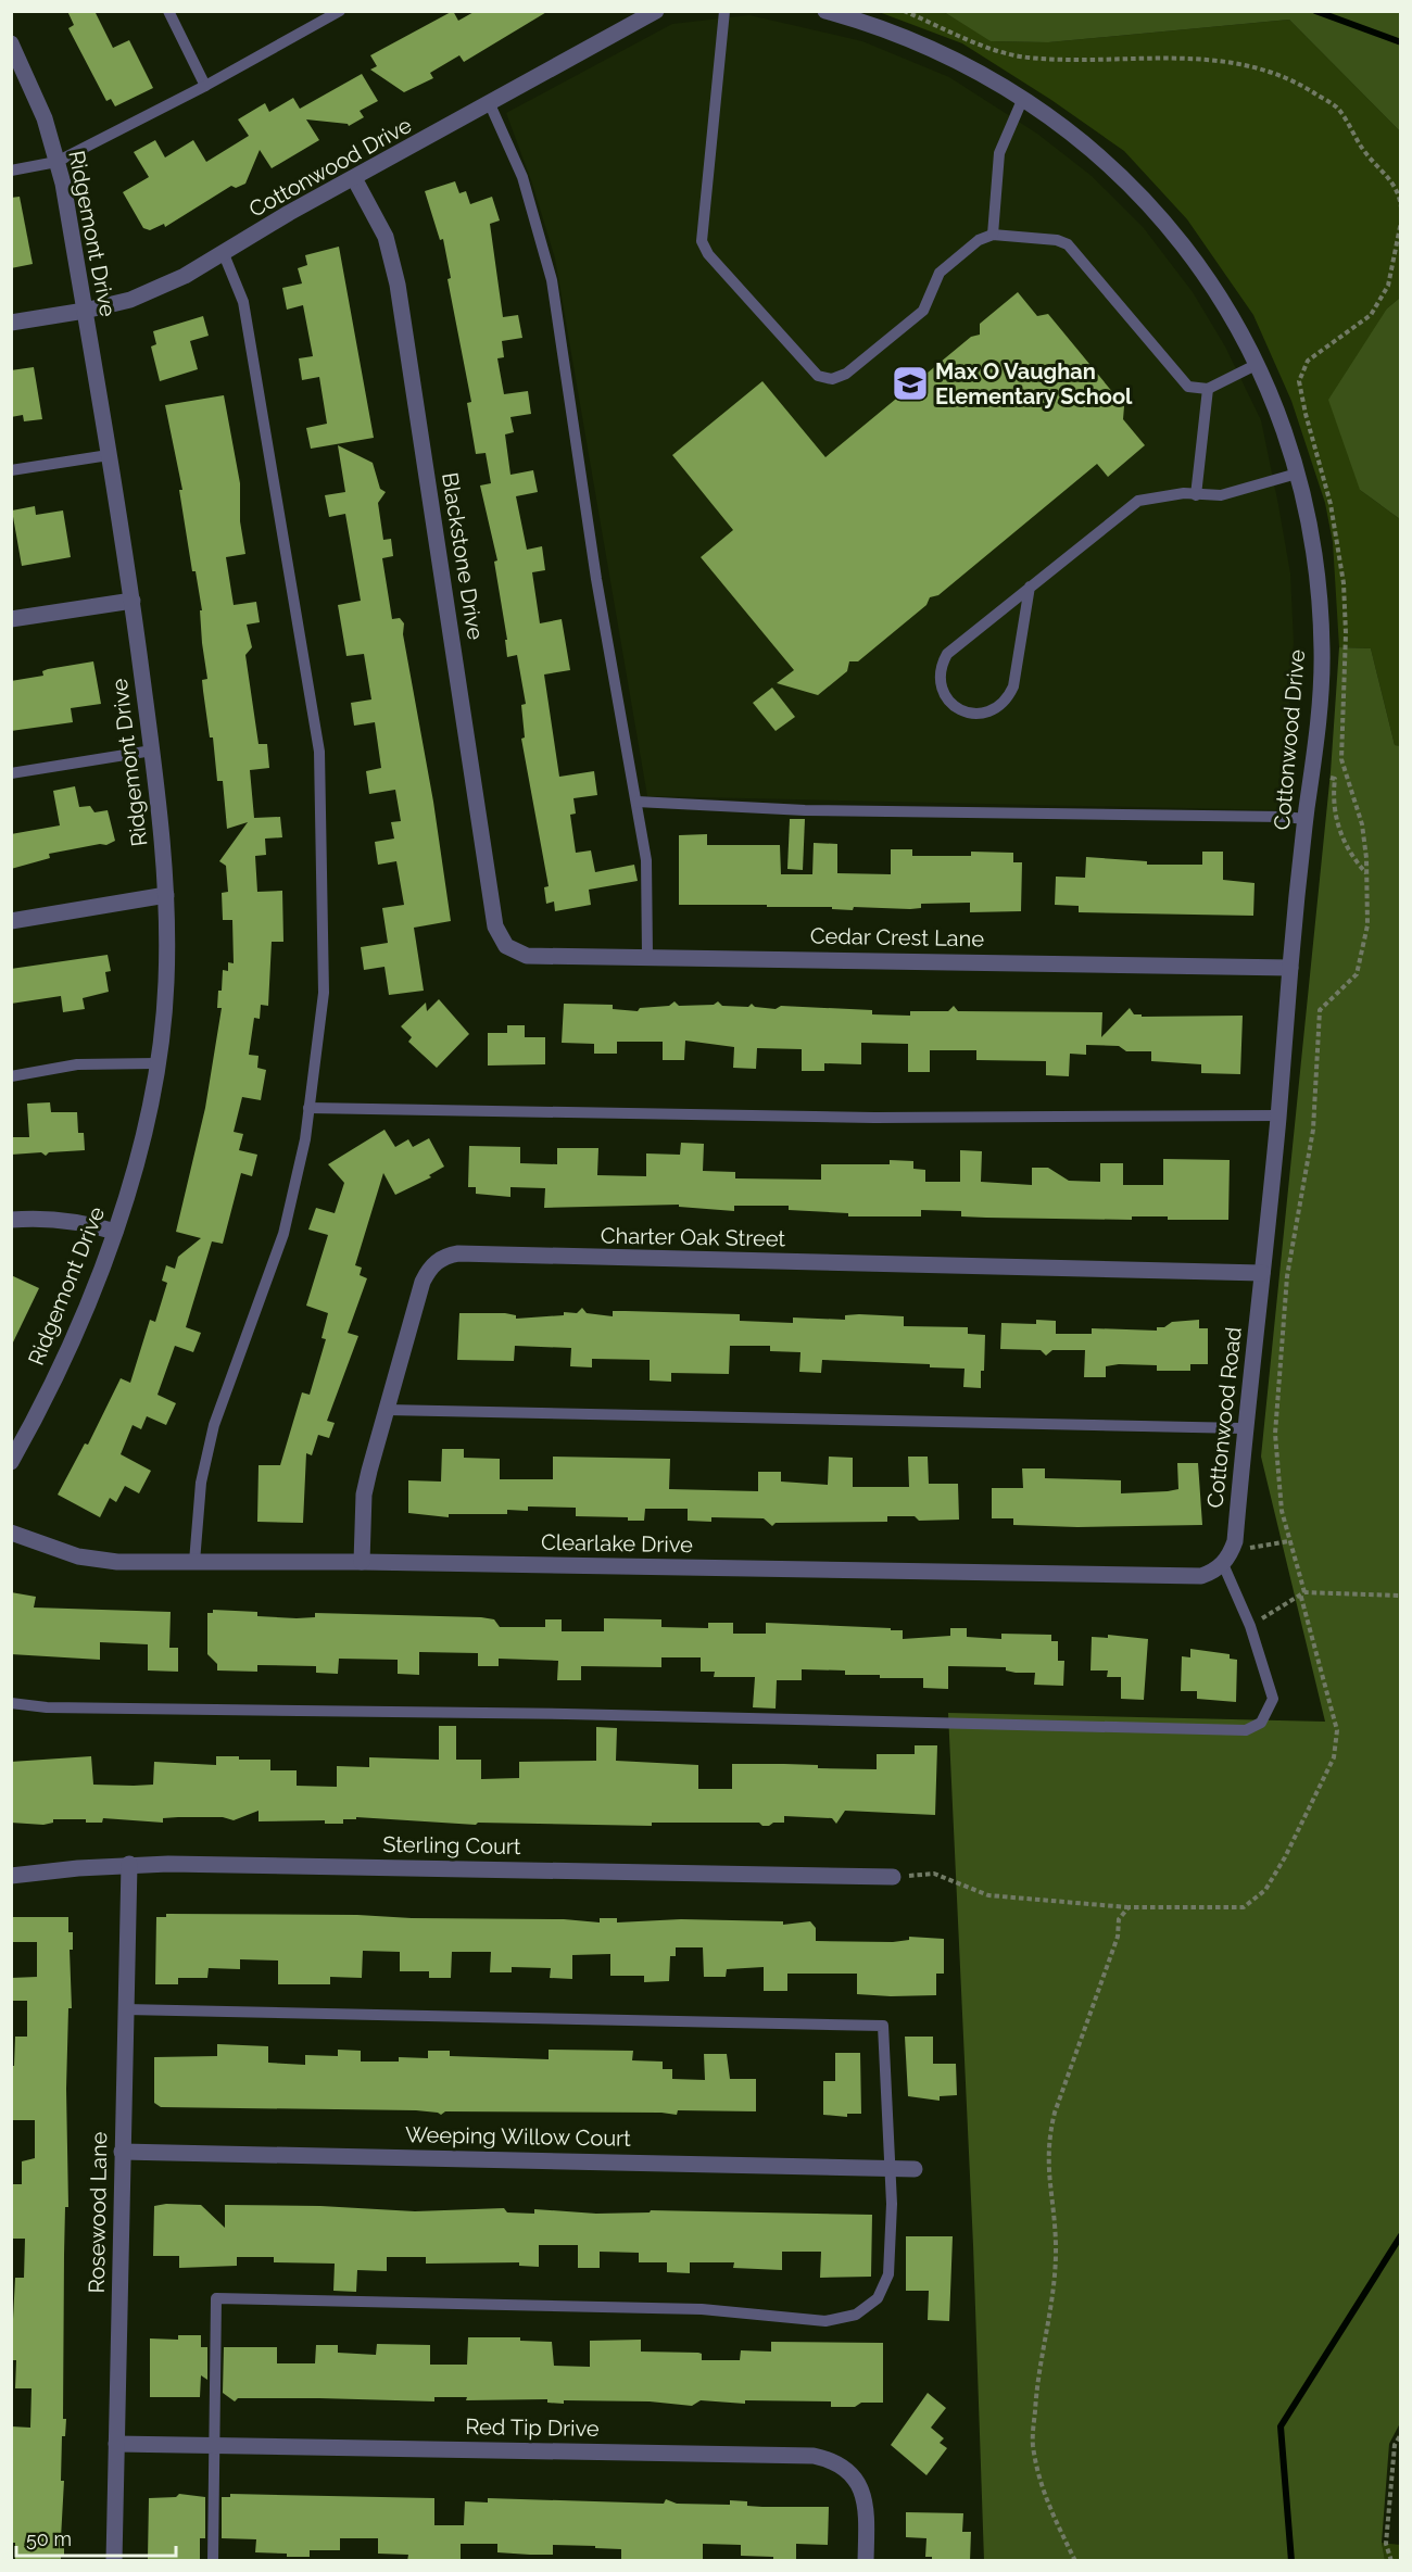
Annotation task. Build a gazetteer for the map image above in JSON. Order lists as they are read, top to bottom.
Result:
{
  "streets": {
    "street": [
      "Cottonwood Drive",
      "Ridgemont Drive",
      "Blackstone Drive",
      "Cedar Crest Lane",
      "Charter Oak Street",
      "Cottonwood Road",
      "Clearlake Drive",
      "Sterling Court",
      "Weeping Willow Court",
      "Rosewood Lane",
      "Red Tip Drive"
    ]
  },
  "crossings": [
    ["Cottonwood Drive", "Ridgemont Drive"],
    ["Cottonwood Drive", "Blackstone Drive"],
    ["Cottonwood Drive", "Cedar Crest Lane"],
    ["Cottonwood Drive", "Charter Oak Street"],
    ["Cottonwood Drive", "Cottonwood Road"],
    ["Blackstone Drive", "Cedar Crest Lane"],
    ["Charter Oak Street", "Cottonwood Road"],
    ["Charter Oak Street", "Clearlake Drive"],
    ["Cottonwood Road", "Clearlake Drive"],
    ["Sterling Court", "Rosewood Lane"],
    ["Weeping Willow Court", "Rosewood Lane"],
    ["Rosewood Lane", "Red Tip Drive"]
  ],
  "places": {
    "school or university": ["Max O Vaughan Elementary School"]
  },
  "scale_bar": "50 m"
}
